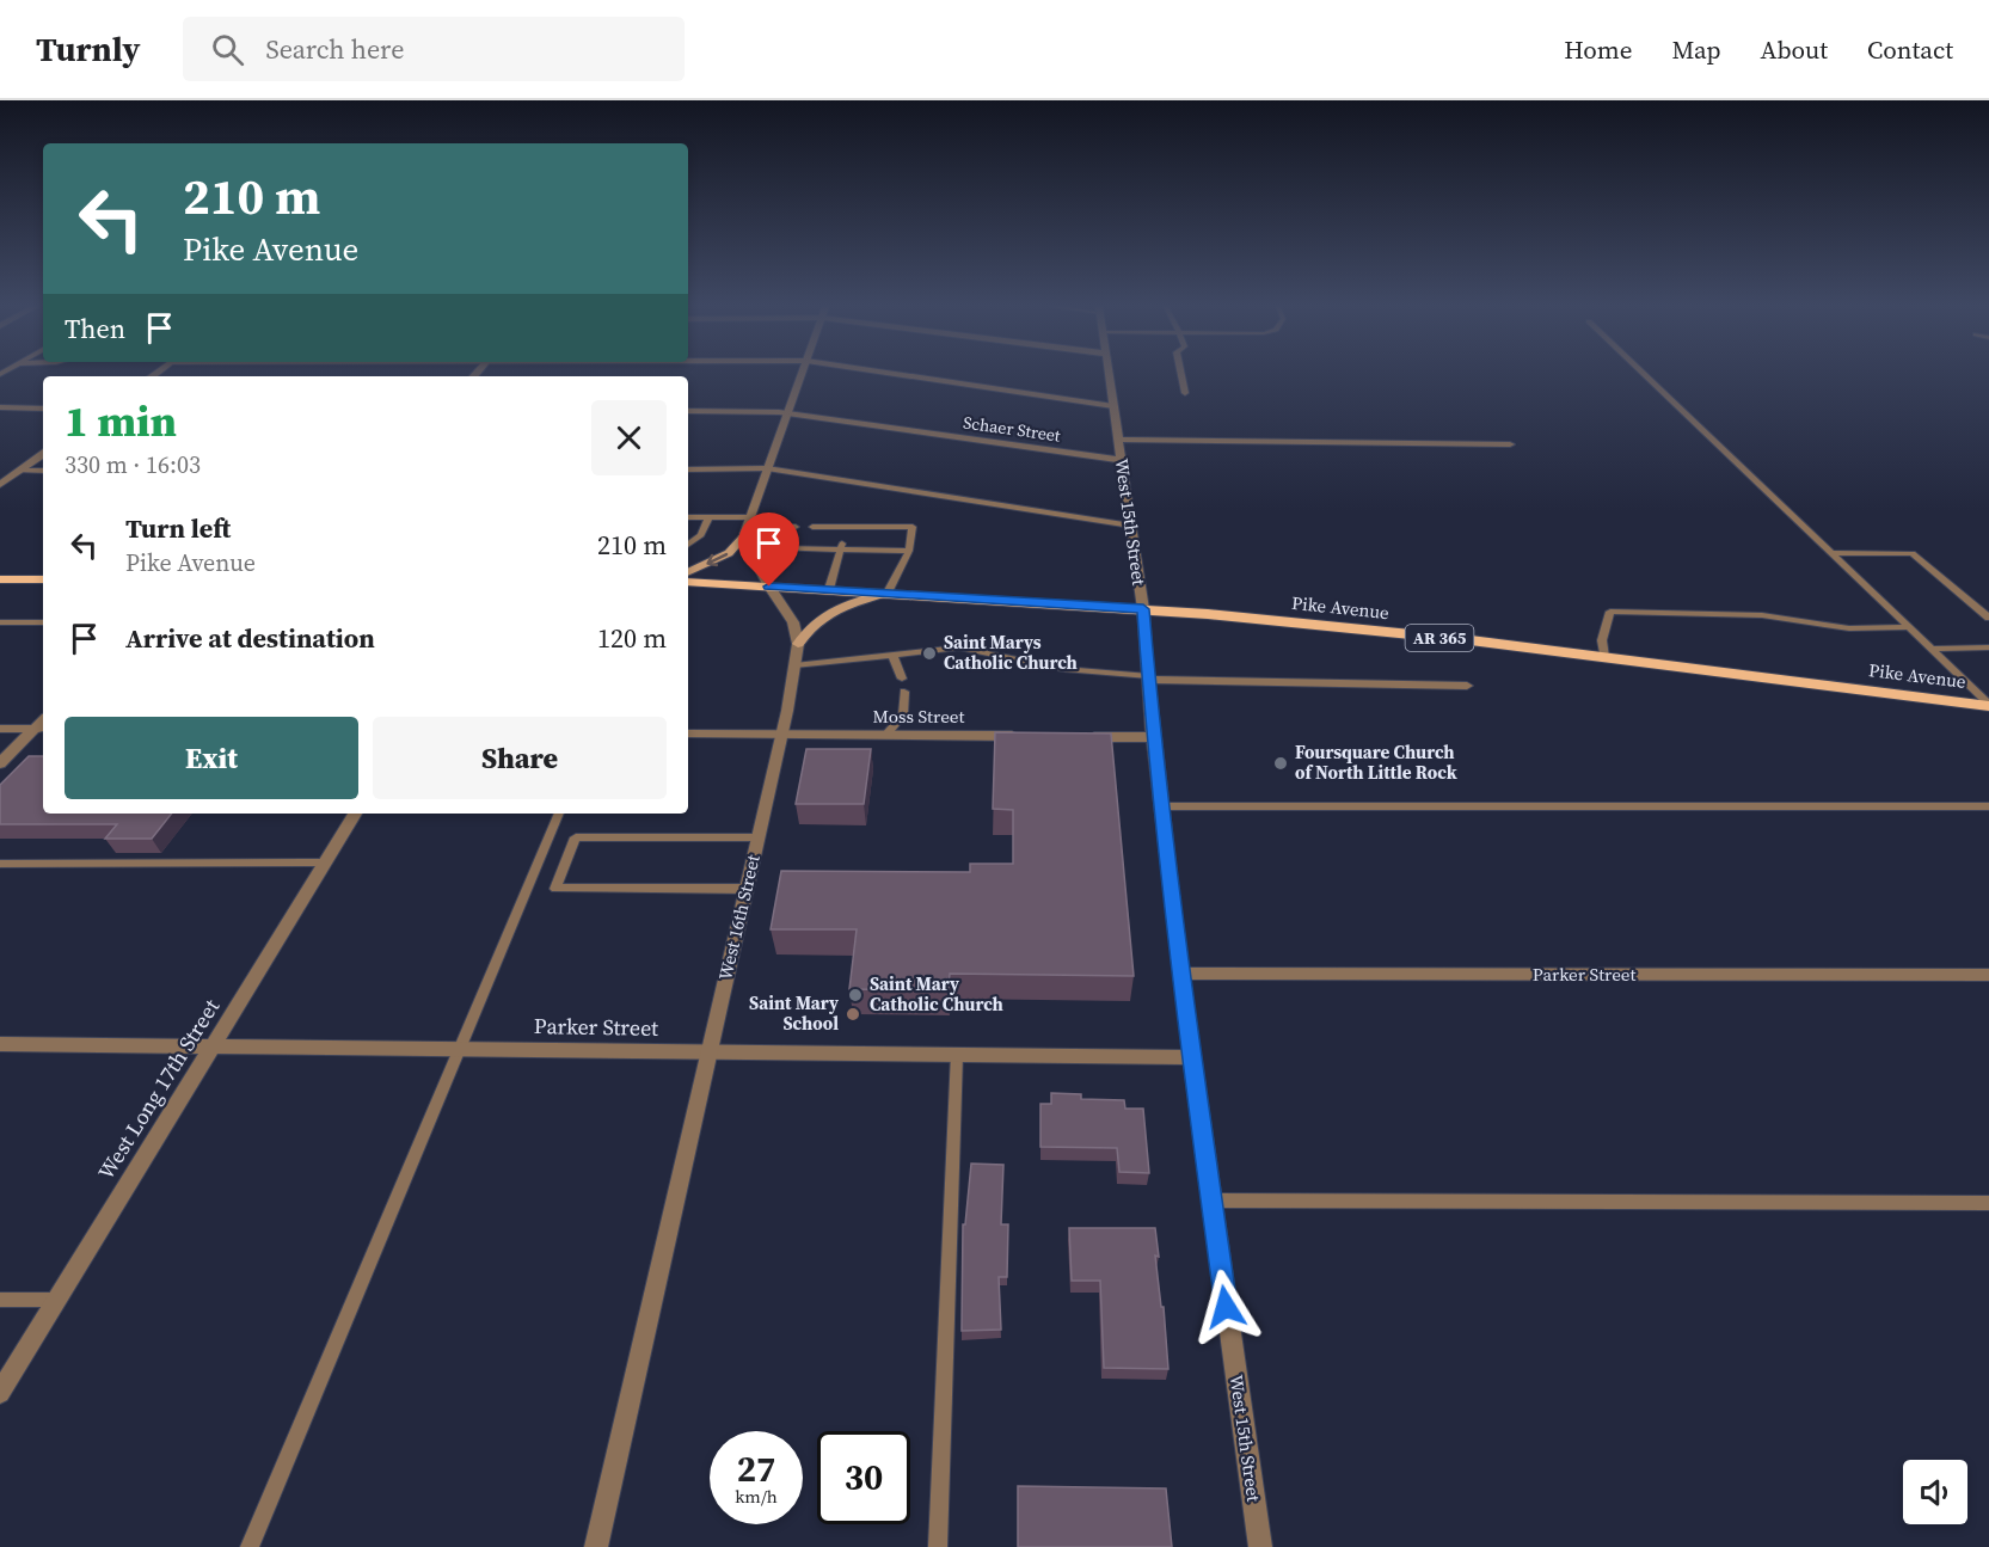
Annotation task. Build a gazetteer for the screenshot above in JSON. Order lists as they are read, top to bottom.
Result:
{
  "streets": {
    "main road": ["Pike Avenue", "AR 365"],
    "street": [
      "Schaer Street",
      "West 15th Street",
      "Moss Street",
      "West 16th Street",
      "Parker Street",
      "West Long 17th Street"
    ]
  },
  "crossings": [
    ["Schaer Street", "West 15th Street"],
    ["West 15th Street", "Pike Avenue"],
    ["West 15th Street", "Parker Street"],
    ["Pike Avenue", "West 16th Street"],
    ["Moss Street", "West 16th Street"],
    ["West 16th Street", "Parker Street"],
    ["Parker Street", "West Long 17th Street"]
  ],
  "places": [
    "Saint Marys Catholic Church",
    "Foursquare Church of North Little Rock",
    "Saint Mary Catholic Church",
    "Saint Mary School"
  ],
  "page": {
    "header": "Turnly",
    "search": "Search here",
    "nav": [
      "Home",
      "Map",
      "About",
      "Contact"
    ],
    "turn": ["210 m", "Pike Avenue"],
    "then": "Then",
    "heading": ["1 min", "330 m · 16:03"],
    "list": [
      {
        "name": "Turn left",
        "note": "Pike Avenue",
        "value": "210 m"
      },
      {
        "name": "Arrive at destination",
        "value": "120 m"
      }
    ],
    "buttons": ["Exit", "Share"],
    "speed": "27 km/h",
    "limit": "30"
  }
}
